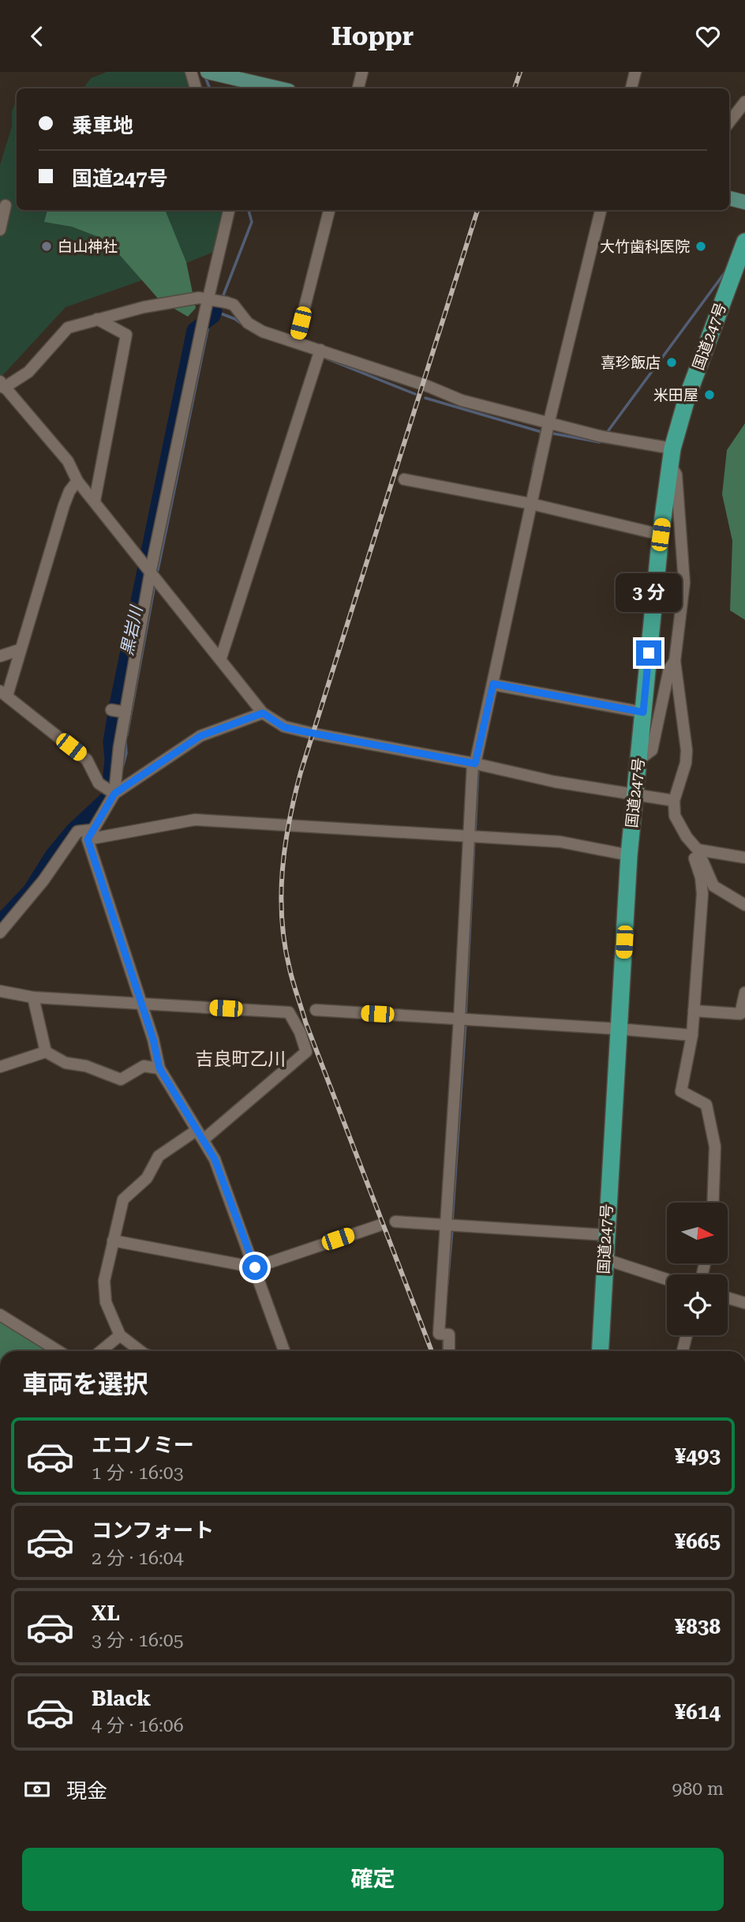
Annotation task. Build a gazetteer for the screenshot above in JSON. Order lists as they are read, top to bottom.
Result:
{
  "streets": {
    "highway": ["国道247号"]
  },
  "districts": ["吉良町乙川"],
  "water": ["黒岩川"],
  "places": [
    "白山神社",
    "大竹歯科医院",
    "喜珍飯店",
    "米田屋"
  ],
  "north": "right",
  "page": {
    "header": "Hoppr",
    "banner": ["乗車地", "国道247号"],
    "bubble": "3 分",
    "heading": "車両を選択",
    "list": [
      {
        "name": "エコノミー",
        "note": "1 分 · 16:03",
        "value": "¥493"
      },
      {
        "name": "コンフォート",
        "note": "2 分 · 16:04",
        "value": "¥665"
      },
      {
        "name": "XL",
        "note": "3 分 · 16:05",
        "value": "¥838"
      },
      {
        "name": "Black",
        "note": "4 分 · 16:06",
        "value": "¥614"
      }
    ],
    "pay": ["現金", "980 m"],
    "buttons": "確定"
  }
}
